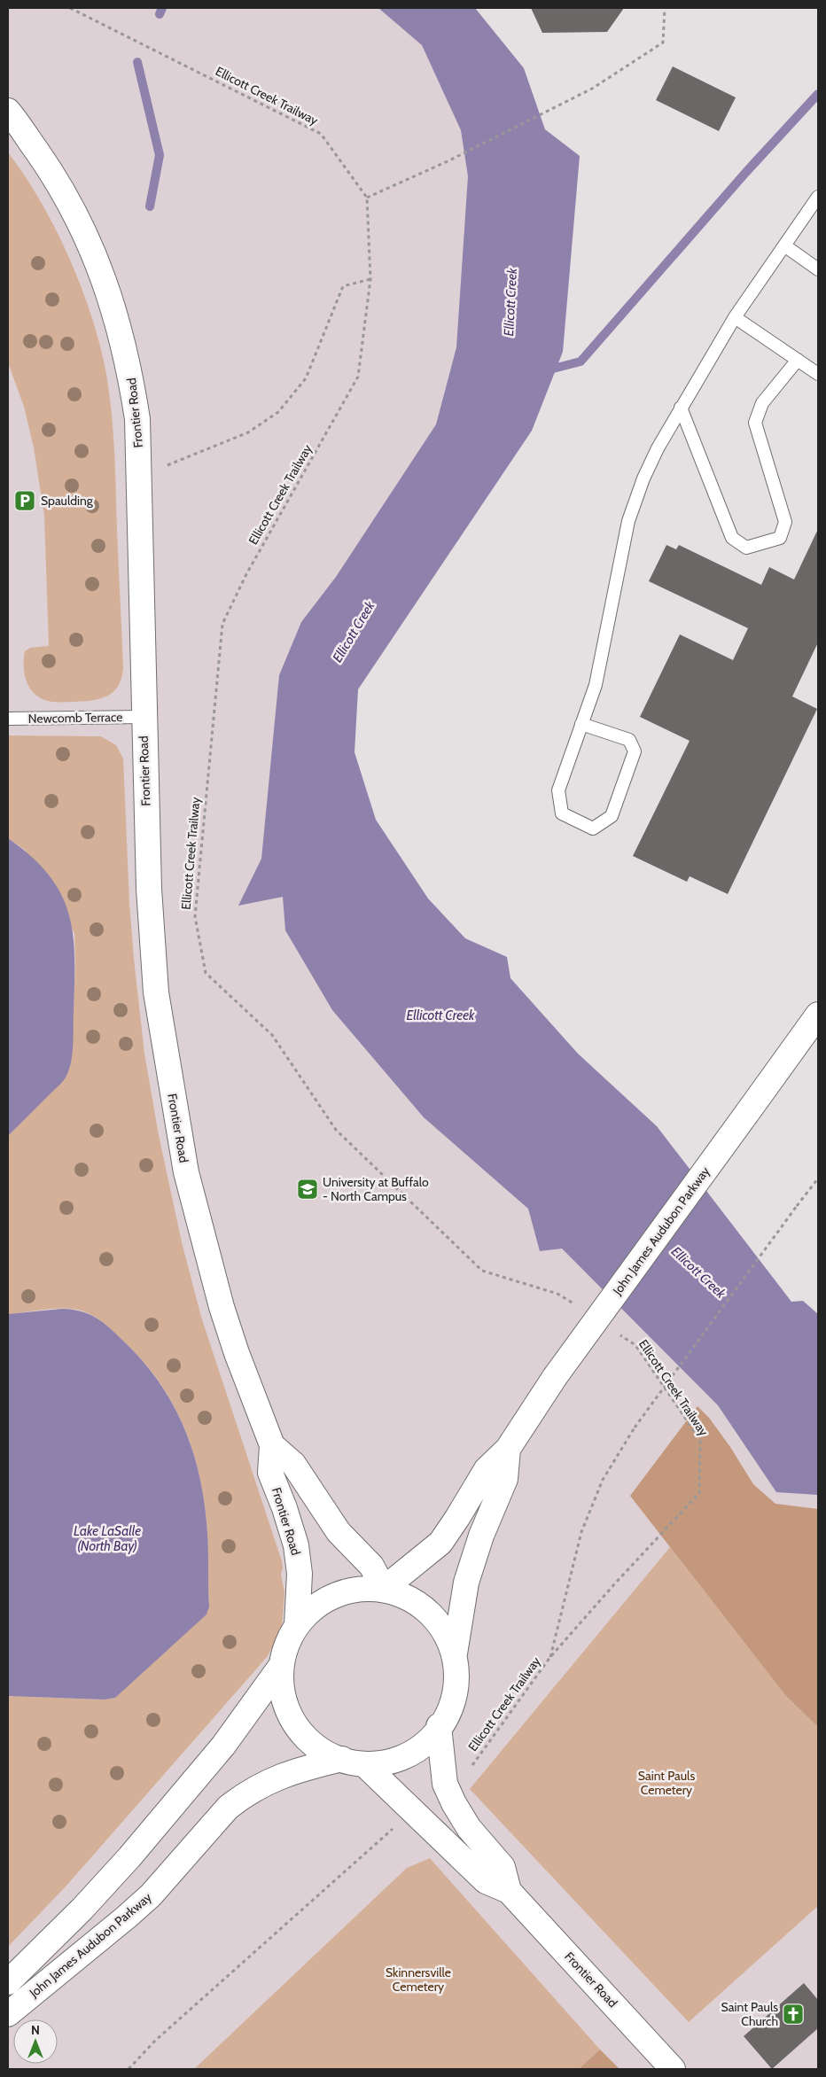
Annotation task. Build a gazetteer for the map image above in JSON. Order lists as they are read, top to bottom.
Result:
{
  "streets": {
    "main road": ["Frontier Road", "John James Audubon Parkway"],
    "lane": ["Newcomb Terrace"],
    "path": ["Ellicott Creek Trailway"]
  },
  "crossings": [
    ["Frontier Road", "Newcomb Terrace"],
    ["Frontier Road", "John James Audubon Parkway"]
  ],
  "water": ["Ellicott Creek", "Lake LaSalle (North Bay)"],
  "parks": ["Saint Pauls Cemetery", "Skinnersville Cemetery"],
  "places": {
    "parking": ["Spaulding"],
    "school or university": ["University at Buffalo - North Campus"],
    "church": ["Saint Pauls Church"]
  },
  "north": "top"
}
